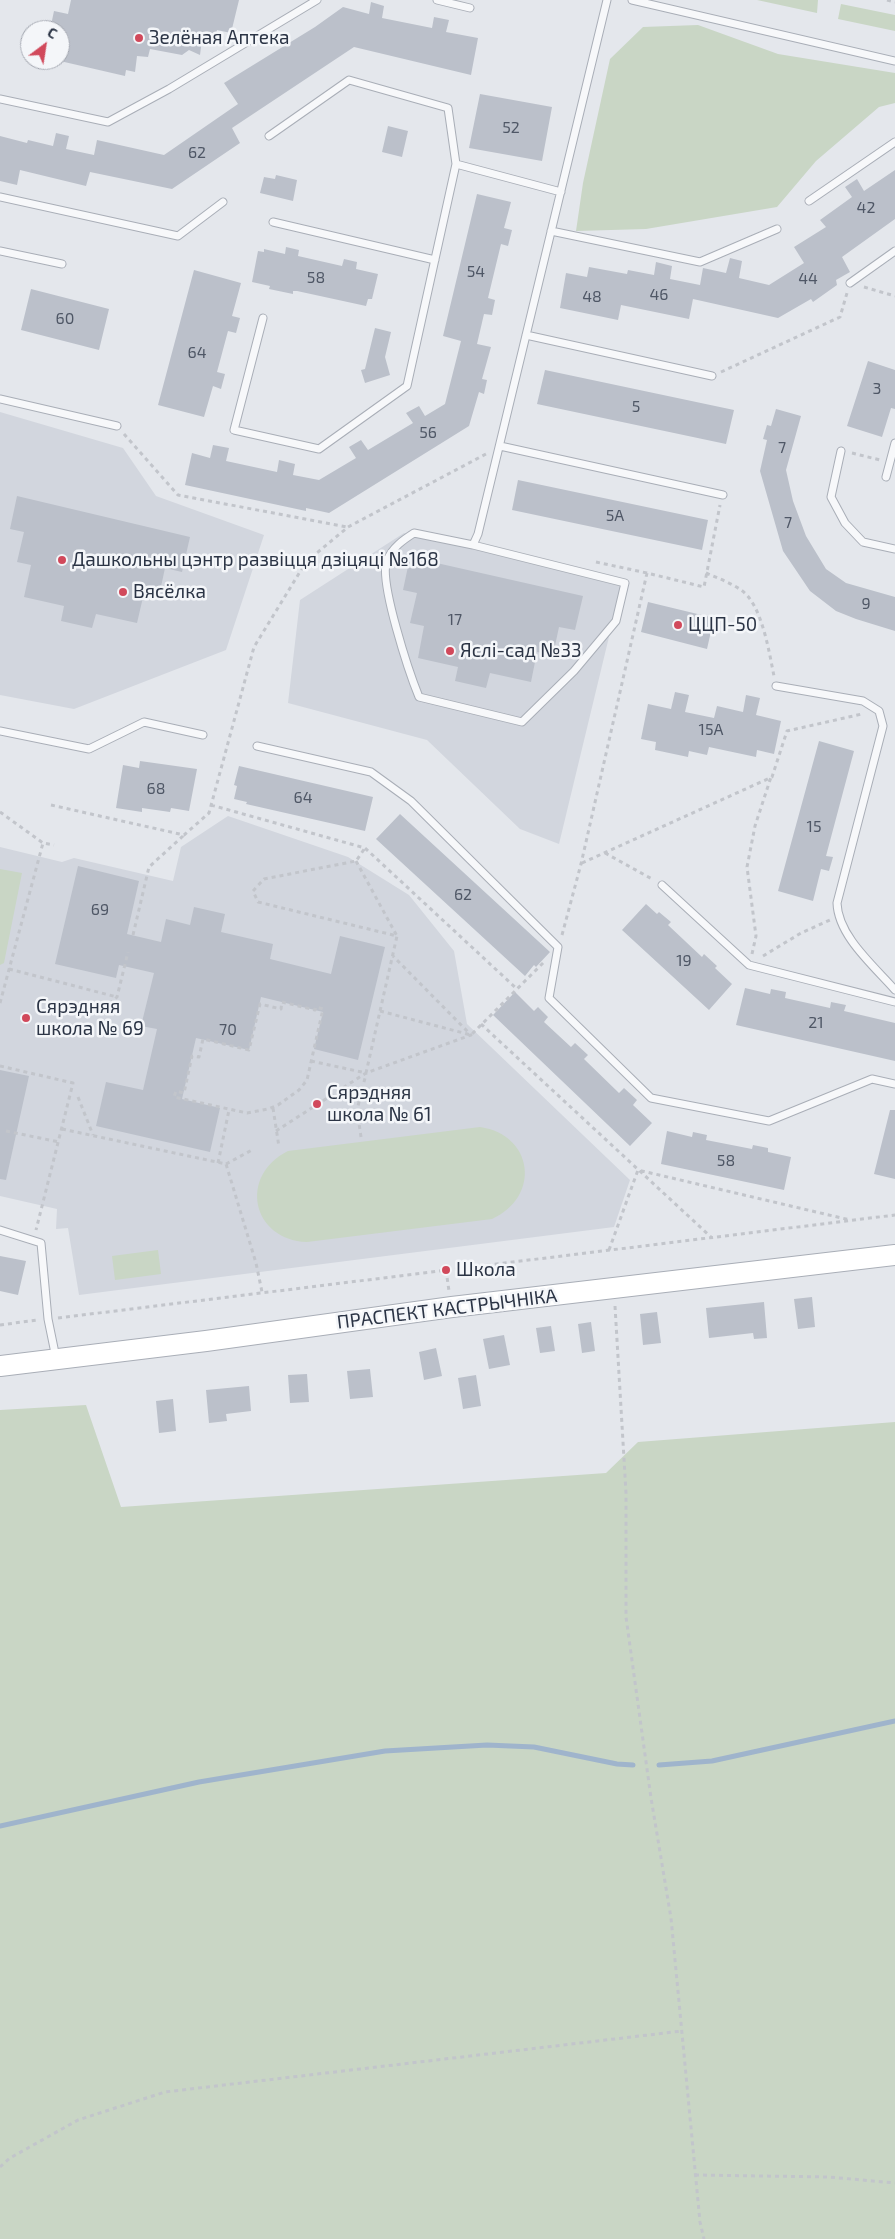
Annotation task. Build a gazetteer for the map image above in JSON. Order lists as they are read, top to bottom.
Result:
{
  "streets": {
    "main road": ["ПРАСПЕКТ КАСТРЫЧНІКА"]
  },
  "places": [
    "Зелёная Аптека",
    "Дашкольны цэнтр развіцця дзіцяці №168",
    "Вясёлка",
    "ЦЦП-50",
    "Яслі-сад №33",
    "Сярэдняя школа № 69",
    "Сярэдняя школа № 61",
    "Школа"
  ],
  "house_numbers": [
    "52",
    "62",
    "42",
    "54",
    "58",
    "44",
    "46",
    "48",
    "60",
    "64",
    "3",
    "5",
    "56",
    "7",
    "5А",
    "7",
    "9",
    "17",
    "15А",
    "68",
    "64",
    "15",
    "62",
    "69",
    "19",
    "21",
    "70",
    "58"
  ],
  "north": "top right"
}
